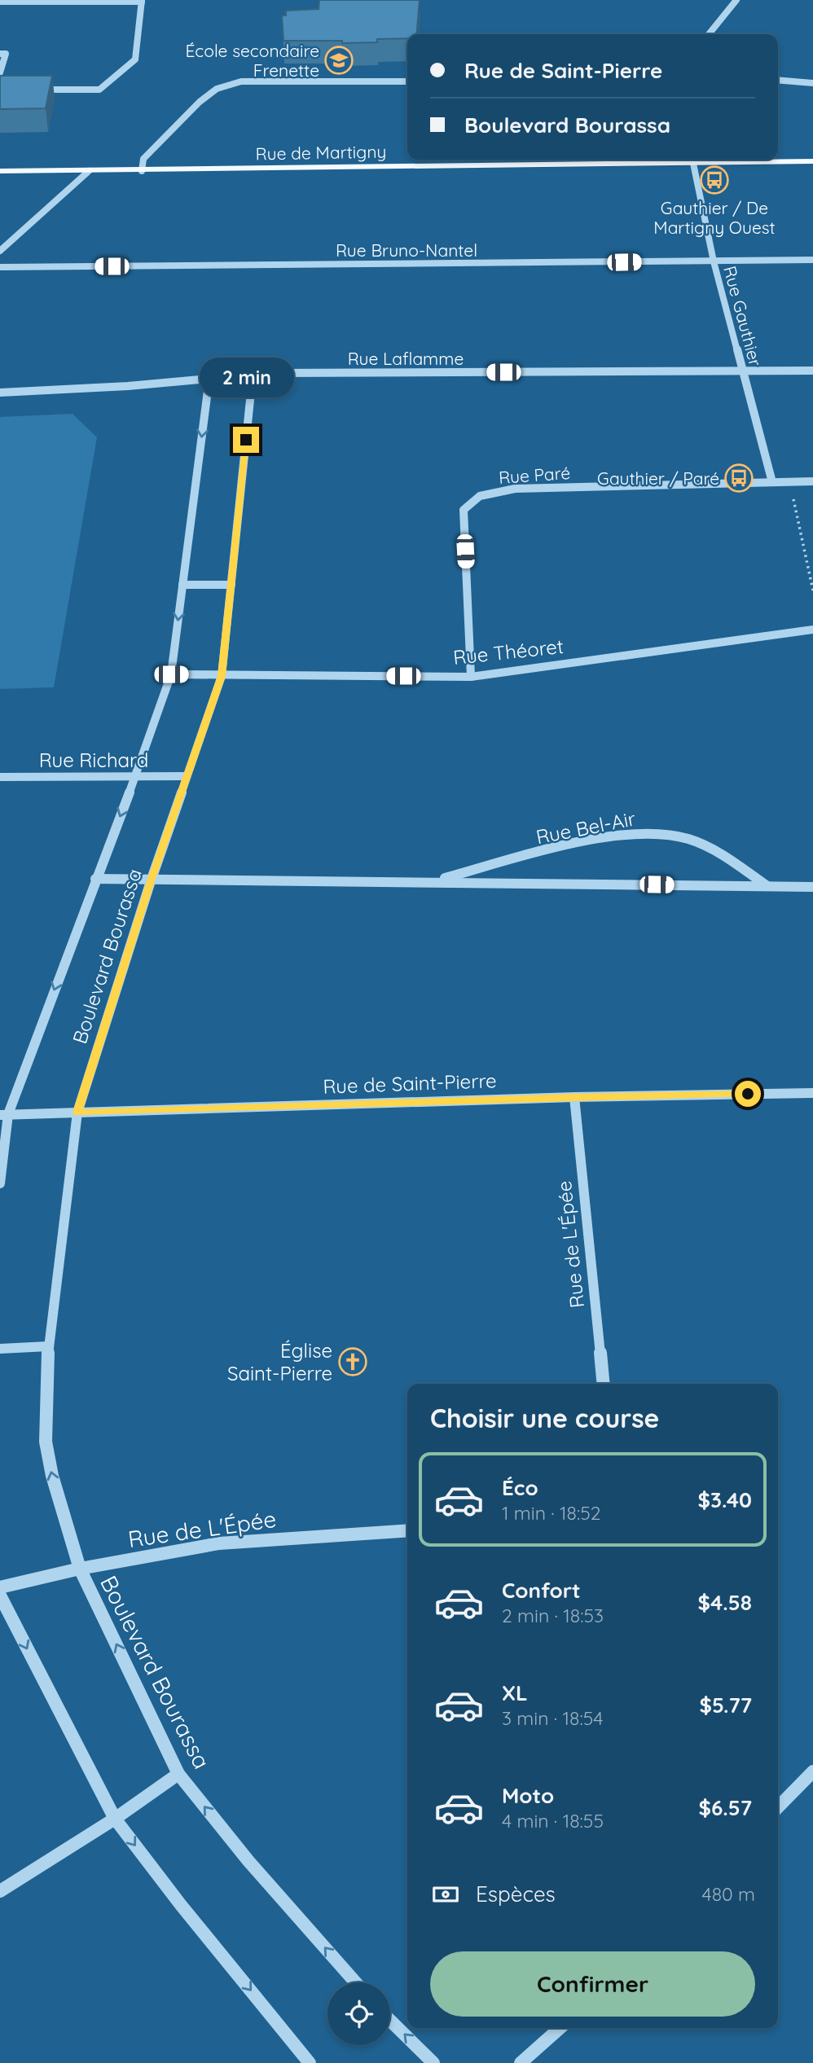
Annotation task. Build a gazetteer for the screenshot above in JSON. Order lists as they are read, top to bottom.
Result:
{
  "streets": {
    "main road": ["Rue de Martigny"],
    "street": [
      "Rue Bruno-Nantel",
      "Rue Gauthier",
      "Rue Laflamme",
      "Rue Paré",
      "Rue Théoret",
      "Rue Richard",
      "Rue Bel-Air",
      "Boulevard Bourassa",
      "Rue de Saint-Pierre",
      "Rue de L'Épée"
    ]
  },
  "crossings": [
    ["Rue Bruno-Nantel", "Rue Gauthier"],
    ["Rue Gauthier", "Rue Laflamme"],
    ["Rue Gauthier", "Rue Paré"],
    ["Rue Laflamme", "Boulevard Bourassa"],
    ["Rue Paré", "Rue Théoret"],
    ["Rue Théoret", "Boulevard Bourassa"],
    ["Rue Richard", "Boulevard Bourassa"],
    ["Rue Bel-Air", "Boulevard Bourassa"],
    ["Boulevard Bourassa", "Rue de Saint-Pierre"],
    ["Boulevard Bourassa", "Rue de L'Épée"],
    ["Rue de Saint-Pierre", "Rue de L'Épée"]
  ],
  "places": {
    "school or university": ["École secondaire Frenette"],
    "bus stop": ["Gauthier / De Martigny Ouest", "Gauthier / Paré"],
    "church": ["Église Saint-Pierre"]
  },
  "page": {
    "banner": ["Rue de Saint-Pierre", "Boulevard Bourassa"],
    "bubble": "2 min",
    "heading": "Choisir une course",
    "list": [
      {
        "name": "Éco",
        "note": "1 min · 18:52",
        "value": "$3.40"
      },
      {
        "name": "Confort",
        "note": "2 min · 18:53",
        "value": "$4.58"
      },
      {
        "name": "XL",
        "note": "3 min · 18:54",
        "value": "$5.77"
      },
      {
        "name": "Moto",
        "note": "4 min · 18:55",
        "value": "$6.57"
      }
    ],
    "pay": ["Espèces", "480 m"],
    "buttons": "Confirmer"
  }
}
